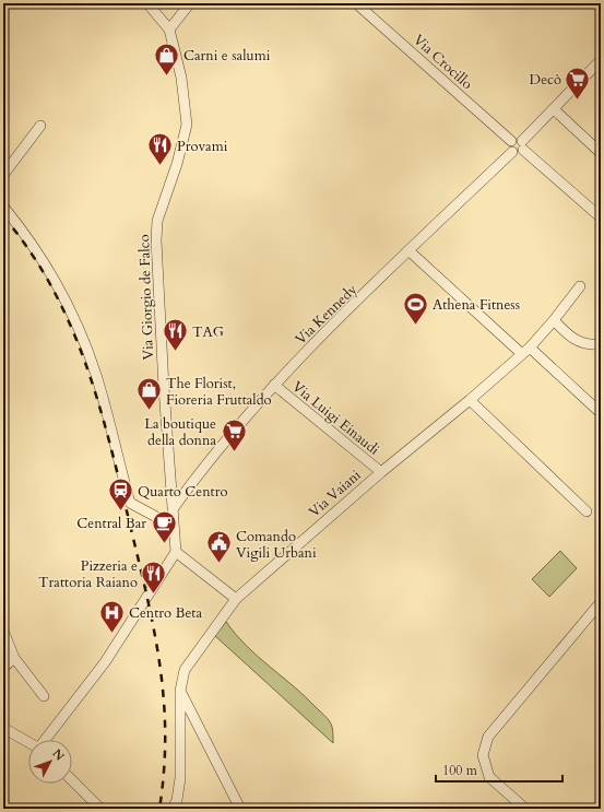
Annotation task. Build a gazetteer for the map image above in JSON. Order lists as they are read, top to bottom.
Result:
{
  "streets": {
    "street": [
      "Via Crocillo",
      "Via Giorgio de Falco",
      "Via Kennedy",
      "Via Luigi Einaudi",
      "Via Vaiani"
    ]
  },
  "crossings": [
    ["Via Crocillo", "Via Kennedy"],
    ["Via Giorgio de Falco", "Via Kennedy"],
    ["Via Kennedy", "Via Luigi Einaudi"],
    ["Via Luigi Einaudi", "Via Vaiani"]
  ],
  "places": {
    "shop": ["Carni e salumi", "The Florist, Fioreria Fruttaldo"],
    "supermarket": ["Decò", "La boutique della donna"],
    "restaurant": ["Provami", "TAG", "Pizzeria e Trattoria Raiano"],
    "sports": ["Athena Fitness"],
    "station": ["Quarto Centro"],
    "cafe": ["Central Bar"],
    "public building": ["Comando Vigili Urbani"],
    "hospital": ["Centro Beta"]
  },
  "scale_bar": "100 m",
  "north": "top right"
}
